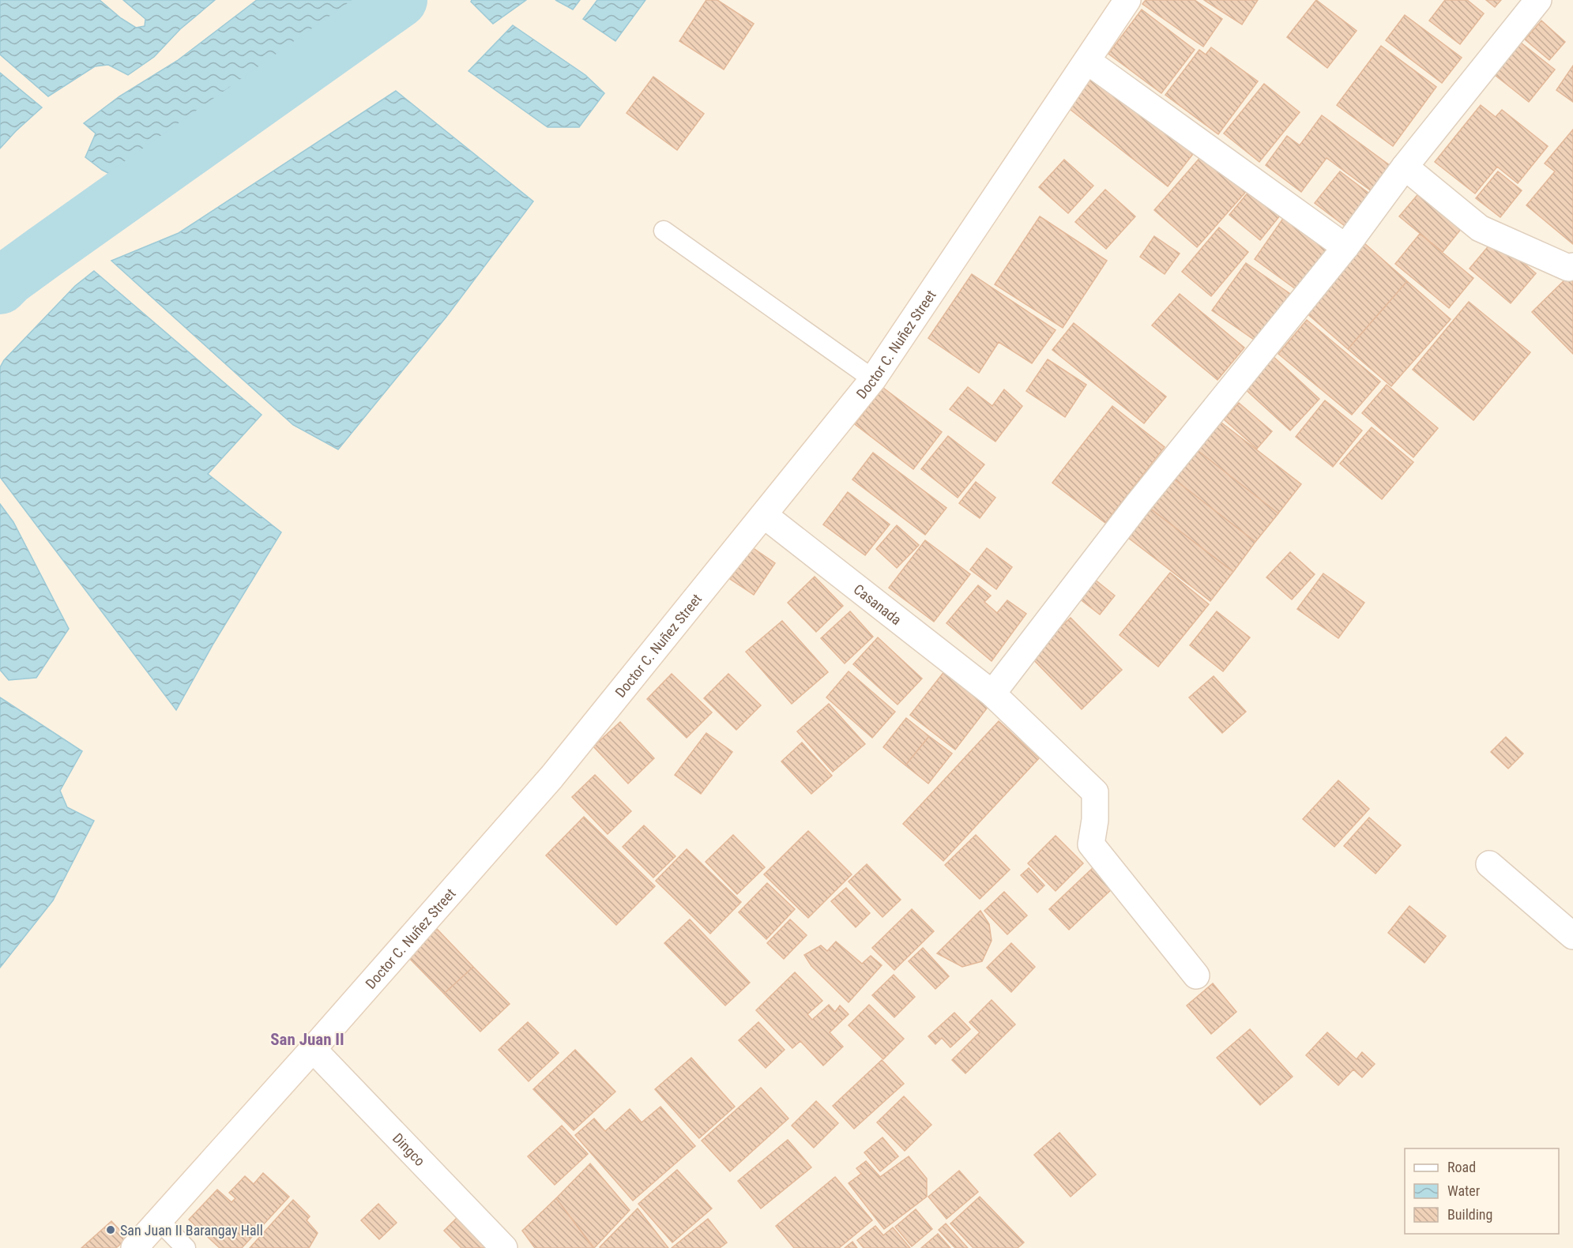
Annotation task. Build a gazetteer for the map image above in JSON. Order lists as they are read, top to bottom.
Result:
{
  "streets": {
    "street": ["Doctor C. Nuñez Street", "Casanada", "Dingco"]
  },
  "crossings": [
    ["Doctor C. Nuñez Street", "Casanada"],
    ["Doctor C. Nuñez Street", "Dingco"]
  ],
  "districts": ["San Juan II"],
  "places": ["San Juan II Barangay Hall"],
  "legend": ["Road", "Water", "Building"]
}
